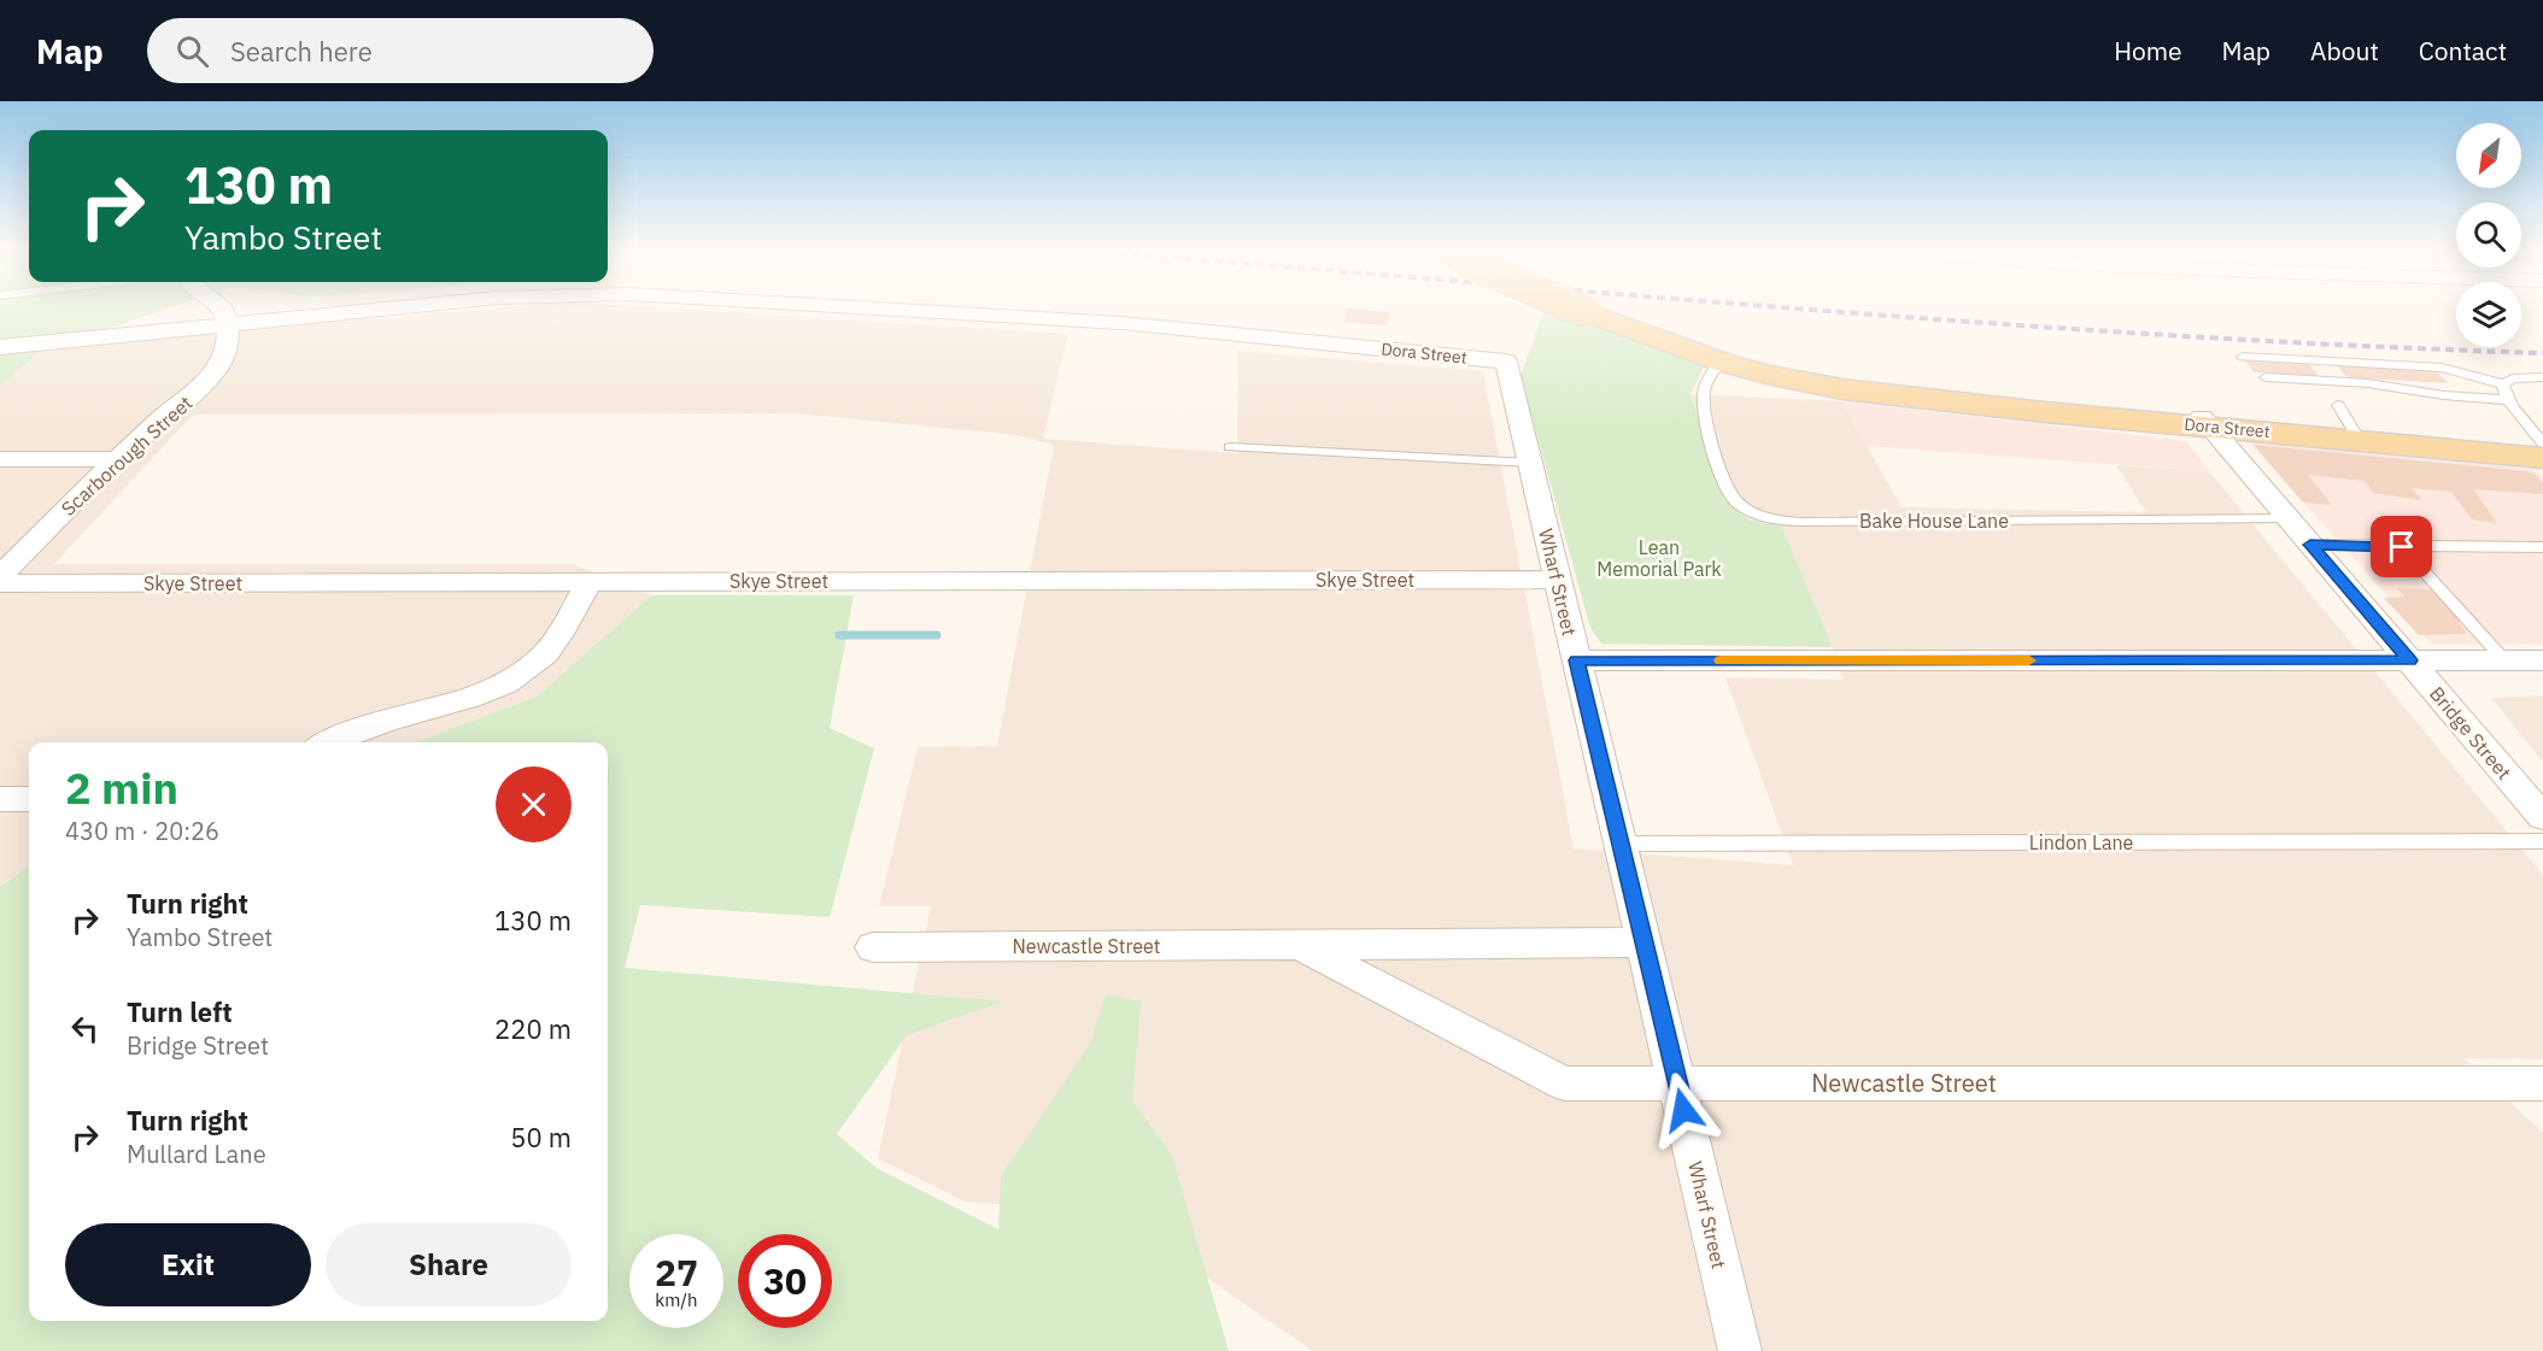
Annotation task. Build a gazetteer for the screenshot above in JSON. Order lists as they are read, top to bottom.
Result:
{
  "streets": {
    "main road": ["Dora Street"],
    "street": [
      "Scarborough Street",
      "Skye Street",
      "Wharf Street",
      "Bridge Street",
      "Newcastle Street"
    ],
    "lane": ["Bake House Lane", "Lindon Lane"]
  },
  "crossings": [
    ["Dora Street", "Scarborough Street"],
    ["Dora Street", "Bake House Lane"],
    ["Dora Street", "Wharf Street"],
    ["Dora Street", "Bridge Street"],
    ["Bake House Lane", "Bridge Street"],
    ["Skye Street", "Wharf Street"],
    ["Wharf Street", "Lindon Lane"],
    ["Wharf Street", "Newcastle Street"]
  ],
  "parks": ["Lean Memorial Park"],
  "north": "bottom left",
  "page": {
    "header": "Map",
    "search": "Search here",
    "nav": [
      "Home",
      "Map",
      "About",
      "Contact"
    ],
    "turn": ["130 m", "Yambo Street"],
    "heading": ["2 min", "430 m · 20:26"],
    "list": [
      {
        "name": "Turn right",
        "note": "Yambo Street",
        "value": "130 m"
      },
      {
        "name": "Turn left",
        "note": "Bridge Street",
        "value": "220 m"
      },
      {
        "name": "Turn right",
        "note": "Mullard Lane",
        "value": "50 m"
      }
    ],
    "buttons": ["Exit", "Share"],
    "speed": "27 km/h",
    "limit": "30"
  }
}
